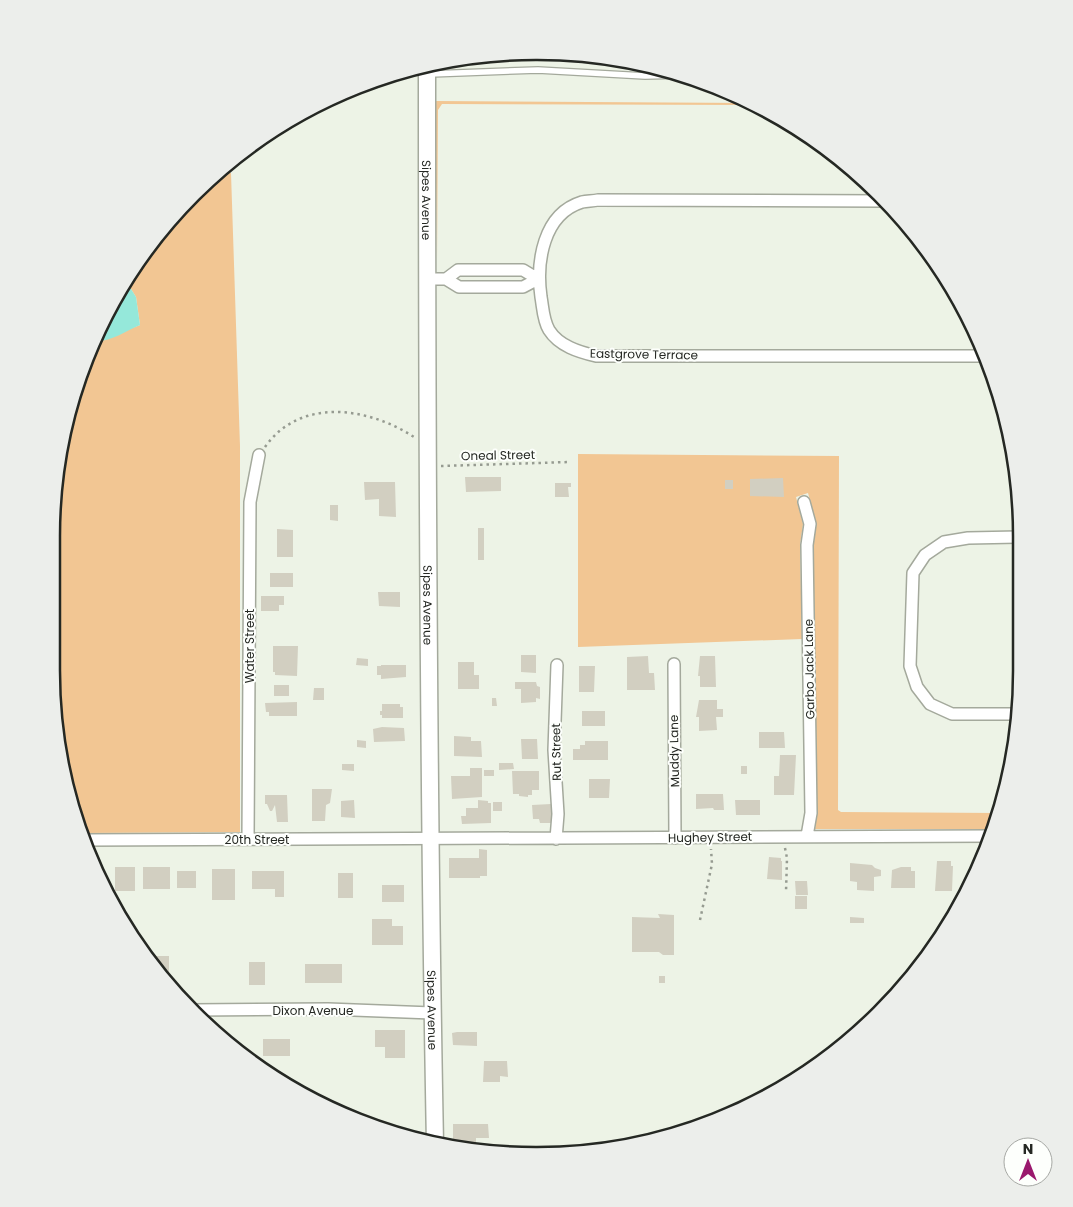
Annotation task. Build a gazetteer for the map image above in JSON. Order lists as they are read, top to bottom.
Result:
{
  "streets": {
    "street": [
      "Sipes Avenue",
      "Eastgrove Terrace",
      "Water Street",
      "Garbo Jack Lane",
      "Muddy Lane",
      "Rut Street",
      "Hughey Street",
      "20th Street",
      "Dixon Avenue"
    ],
    "path": ["Oneal Street"]
  },
  "crossings": [
    ["Sipes Avenue", "Oneal Street"],
    ["Sipes Avenue", "Hughey Street"],
    ["Sipes Avenue", "20th Street"],
    ["Sipes Avenue", "Dixon Avenue"],
    ["Water Street", "20th Street"],
    ["Garbo Jack Lane", "Hughey Street"],
    ["Muddy Lane", "Hughey Street"],
    ["Rut Street", "Hughey Street"],
    ["Hughey Street", "20th Street"]
  ],
  "north": "top"
}
